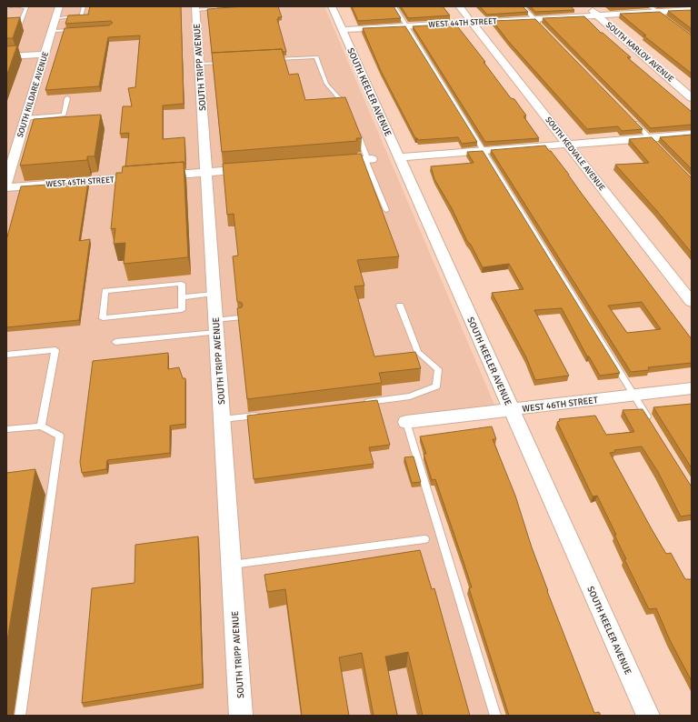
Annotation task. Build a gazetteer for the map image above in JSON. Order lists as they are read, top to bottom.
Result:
{
  "streets": {
    "street": [
      "WEST 44TH STREET",
      "SOUTH KARLOV AVENUE",
      "SOUTH TRIPP AVENUE",
      "SOUTH KEELER AVENUE",
      "SOUTH KILDARE AVENUE",
      "SOUTH KEDVALE AVENUE",
      "WEST 45TH STREET",
      "WEST 46TH STREET"
    ]
  },
  "crossings": [
    ["WEST 44TH STREET", "SOUTH KARLOV AVENUE"],
    ["WEST 44TH STREET", "SOUTH KEELER AVENUE"],
    ["WEST 44TH STREET", "SOUTH KEDVALE AVENUE"],
    ["SOUTH TRIPP AVENUE", "WEST 45TH STREET"],
    ["SOUTH KEELER AVENUE", "WEST 46TH STREET"]
  ]
}
